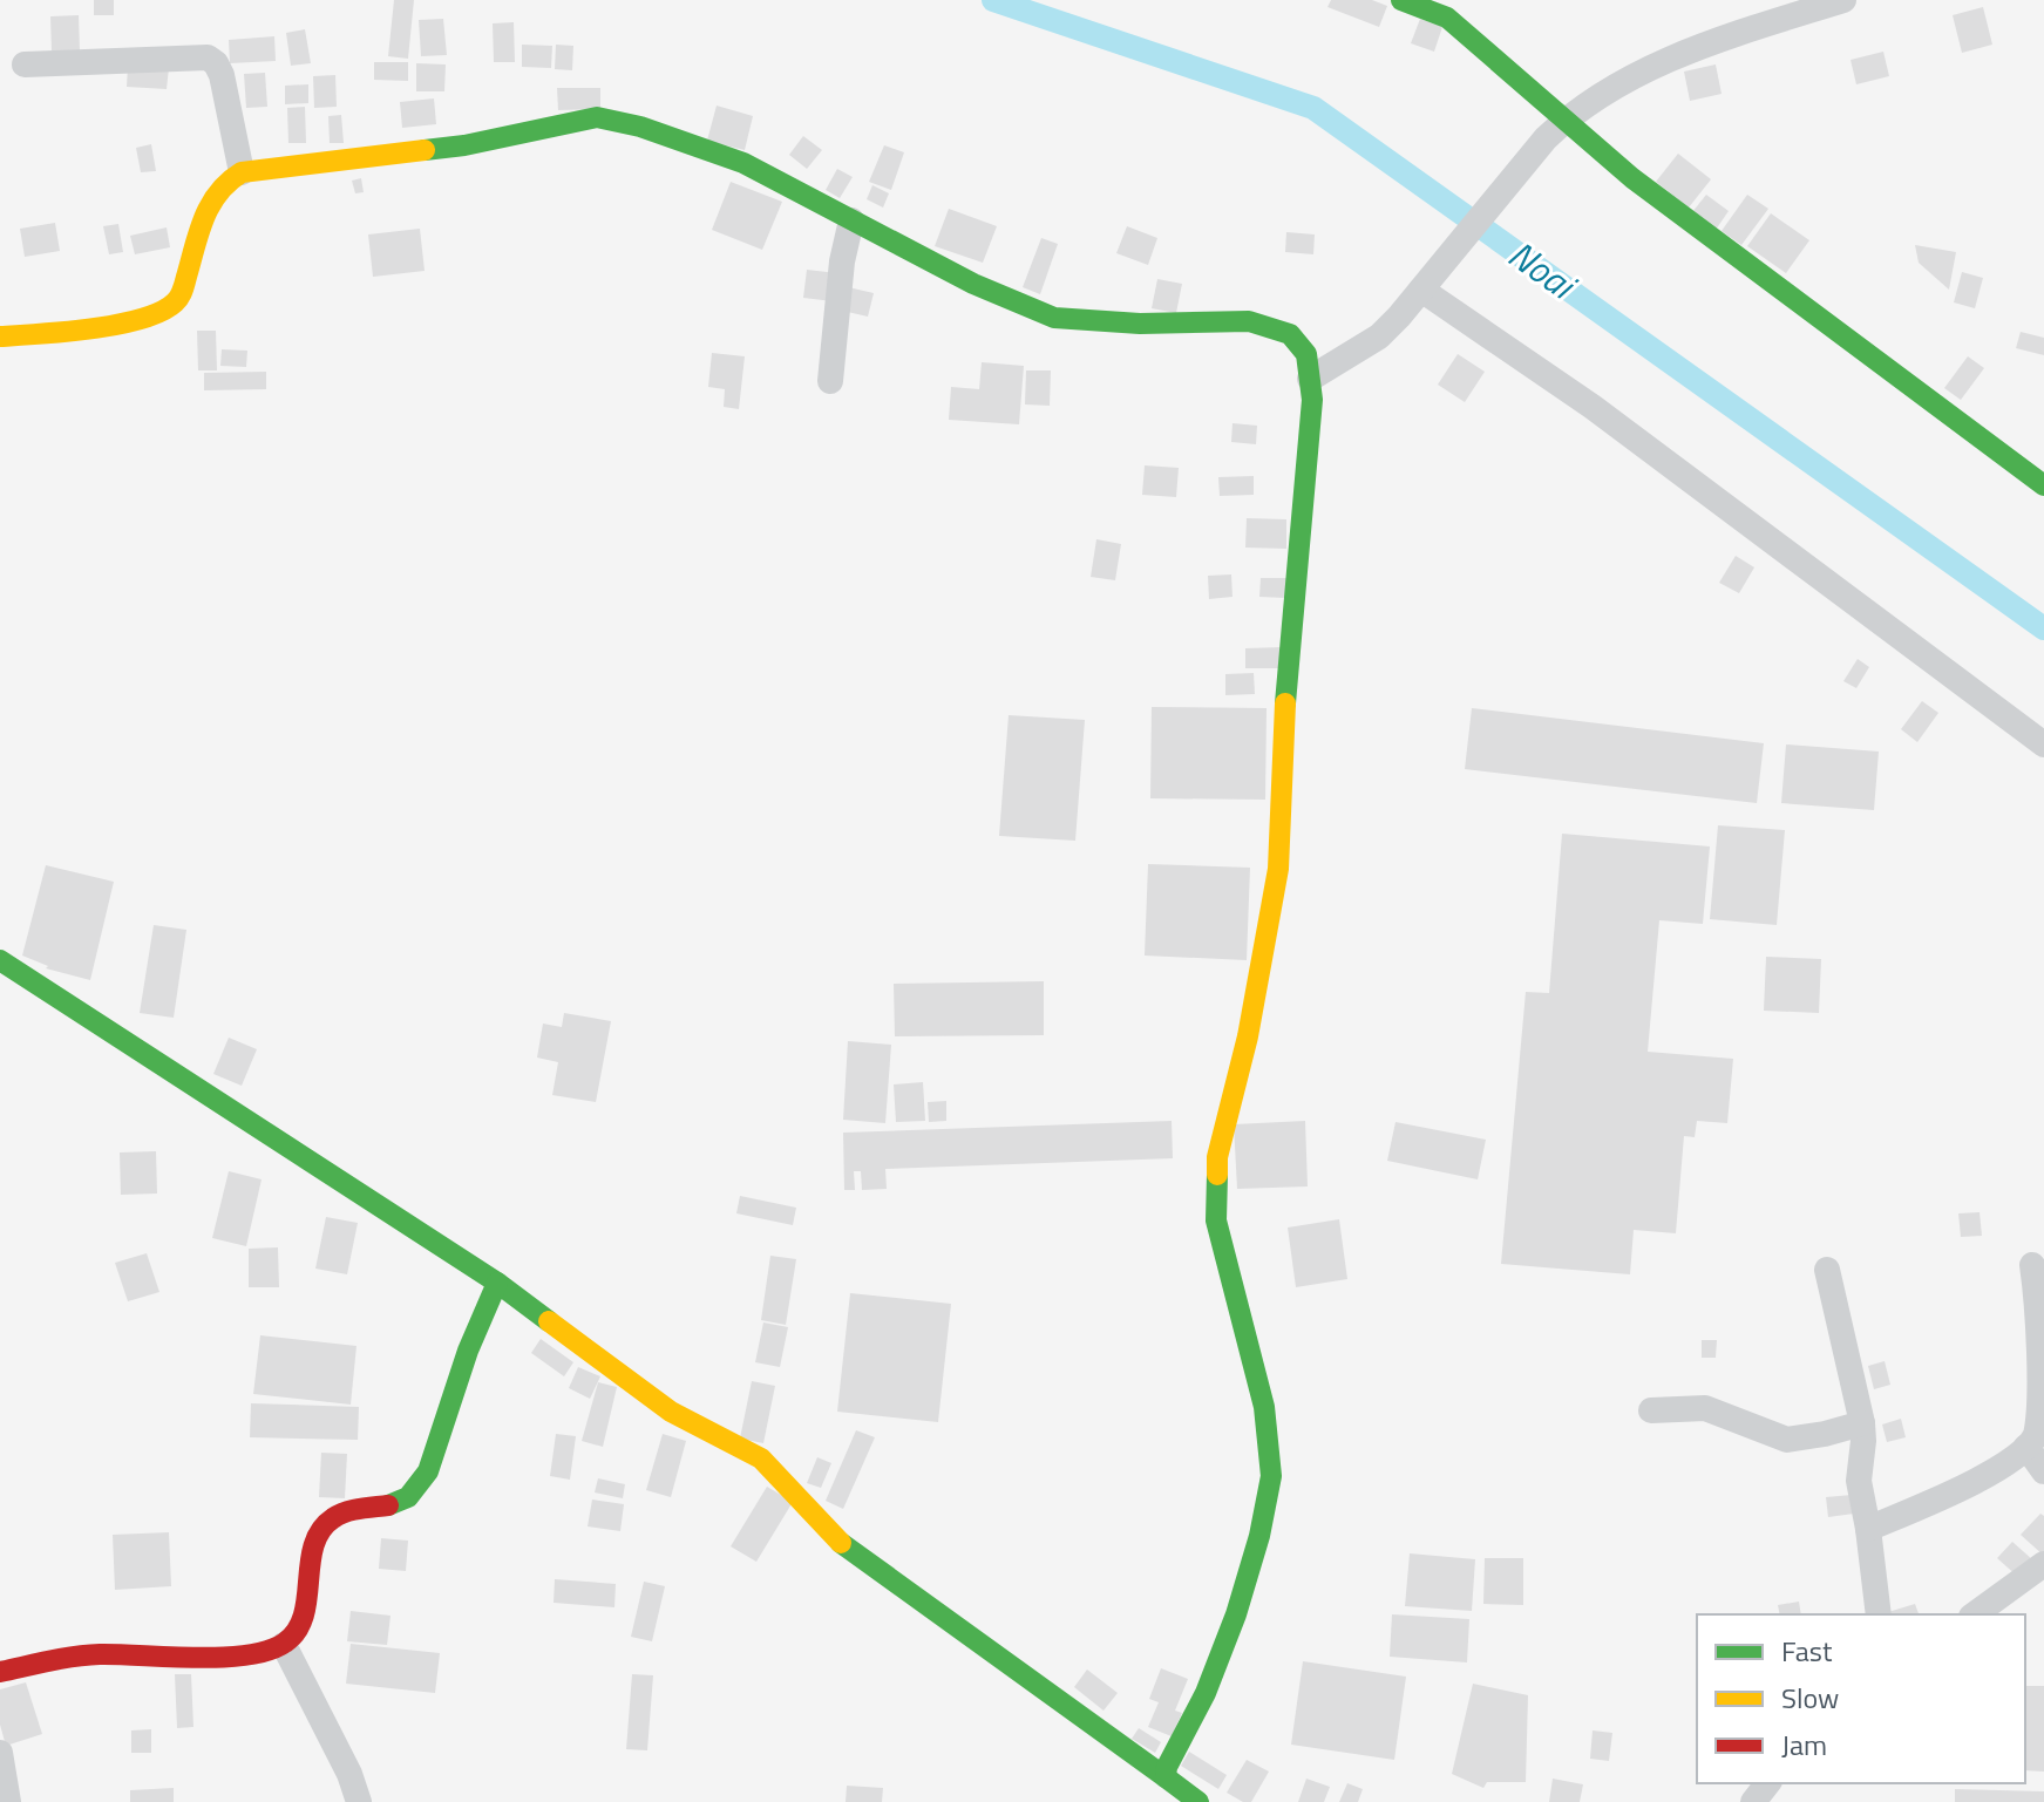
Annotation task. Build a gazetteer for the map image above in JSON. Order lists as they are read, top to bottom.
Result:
{
  "water": ["Noai"],
  "legend": ["Fast", "Slow", "Jam"]
}
